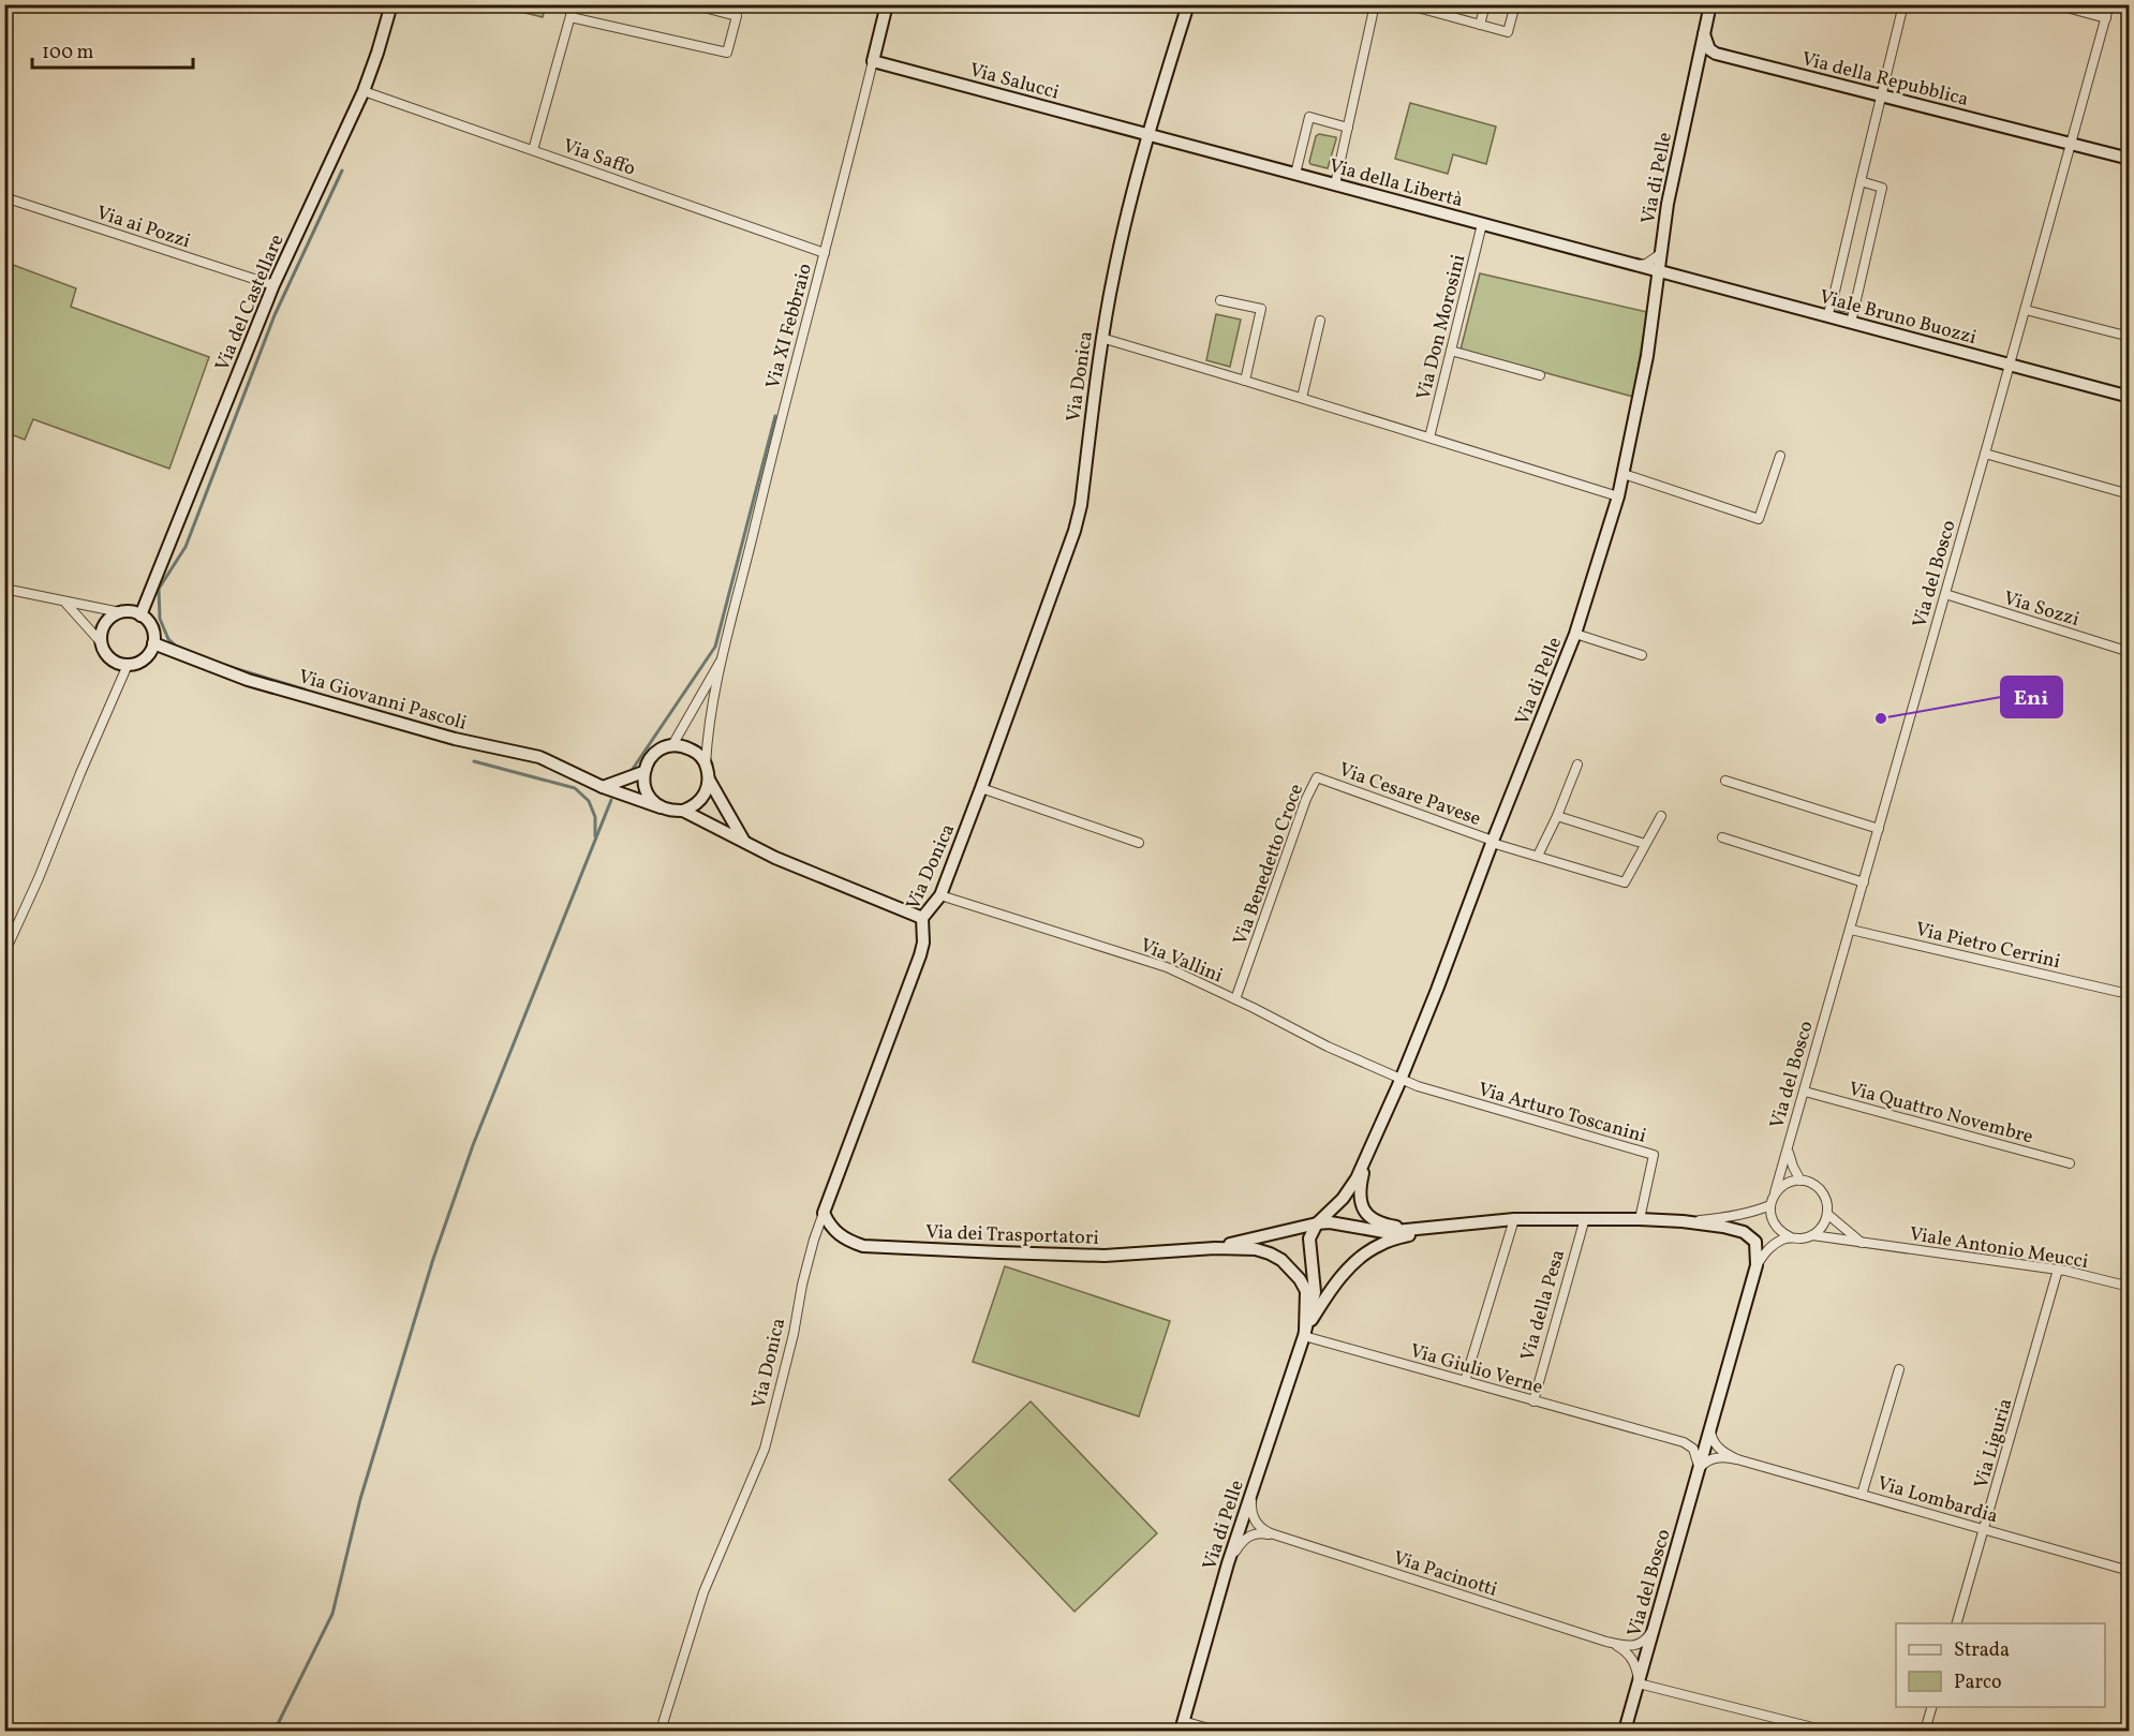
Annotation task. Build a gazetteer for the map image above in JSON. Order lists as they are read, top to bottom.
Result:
{
  "streets": {
    "street": [
      "Via della Repubblica",
      "Via Salucci",
      "Via Saffo",
      "Via di Pelle",
      "Via della Libertà",
      "Via ai Pozzi",
      "Via del Castellare",
      "Viale Bruno Buozzi",
      "Via XI Febbraio",
      "Via Don Morosini",
      "Via Donica",
      "Via del Bosco",
      "Via Sozzi",
      "Via Giovanni Pascoli",
      "Via Cesare Pavese",
      "Via Benedetto Croce",
      "Via Pietro Cerrini",
      "Via Vallini",
      "Via Arturo Toscanini",
      "Via Quattro Novembre",
      "Via dei Trasportatori",
      "Viale Antonio Meucci",
      "Via della Pesa",
      "Via Giulio Verne",
      "Via Liguria",
      "Via Lombardia",
      "Via Pacinotti"
    ]
  },
  "crossings": [
    ["Via della Repubblica", "Via di Pelle"],
    ["Via della Repubblica", "Via del Bosco"],
    ["Via Salucci", "Via della Libertà"],
    ["Via Salucci", "Via XI Febbraio"],
    ["Via Salucci", "Via Donica"],
    ["Via Saffo", "Via del Castellare"],
    ["Via Saffo", "Via XI Febbraio"],
    ["Via di Pelle", "Via della Libertà"],
    ["Via di Pelle", "Viale Bruno Buozzi"],
    ["Via di Pelle", "Via Cesare Pavese"],
    ["Via di Pelle", "Via Vallini"],
    ["Via di Pelle", "Via Arturo Toscanini"],
    ["Via di Pelle", "Via dei Trasportatori"],
    ["Via di Pelle", "Via della Pesa"],
    ["Via di Pelle", "Via Giulio Verne"],
    ["Via di Pelle", "Via Pacinotti"],
    ["Via della Libertà", "Viale Bruno Buozzi"],
    ["Via della Libertà", "Via Don Morosini"],
    ["Via della Libertà", "Via Donica"],
    ["Via ai Pozzi", "Via del Castellare"],
    ["Via del Castellare", "Via Giovanni Pascoli"],
    ["Viale Bruno Buozzi", "Via del Bosco"],
    ["Via XI Febbraio", "Via Giovanni Pascoli"],
    ["Via Donica", "Via Giovanni Pascoli"],
    ["Via Donica", "Via Vallini"],
    ["Via Donica", "Via dei Trasportatori"],
    ["Via del Bosco", "Via Sozzi"],
    ["Via del Bosco", "Via Pietro Cerrini"],
    ["Via del Bosco", "Via Quattro Novembre"],
    ["Via del Bosco", "Viale Antonio Meucci"],
    ["Via del Bosco", "Via della Pesa"],
    ["Via del Bosco", "Via Giulio Verne"],
    ["Via del Bosco", "Via Lombardia"],
    ["Via del Bosco", "Via Pacinotti"],
    ["Via Cesare Pavese", "Via Benedetto Croce"],
    ["Via Benedetto Croce", "Via Vallini"],
    ["Via Vallini", "Via Arturo Toscanini"],
    ["Via Arturo Toscanini", "Via della Pesa"],
    ["Via dei Trasportatori", "Via della Pesa"],
    ["Via dei Trasportatori", "Via Giulio Verne"],
    ["Viale Antonio Meucci", "Via della Pesa"],
    ["Viale Antonio Meucci", "Via Liguria"],
    ["Via della Pesa", "Via Giulio Verne"],
    ["Via Giulio Verne", "Via Lombardia"],
    ["Via Liguria", "Via Lombardia"]
  ],
  "places": ["Eni"],
  "legend": ["Strada", "Parco"],
  "scale_bar": "100 m"
}
